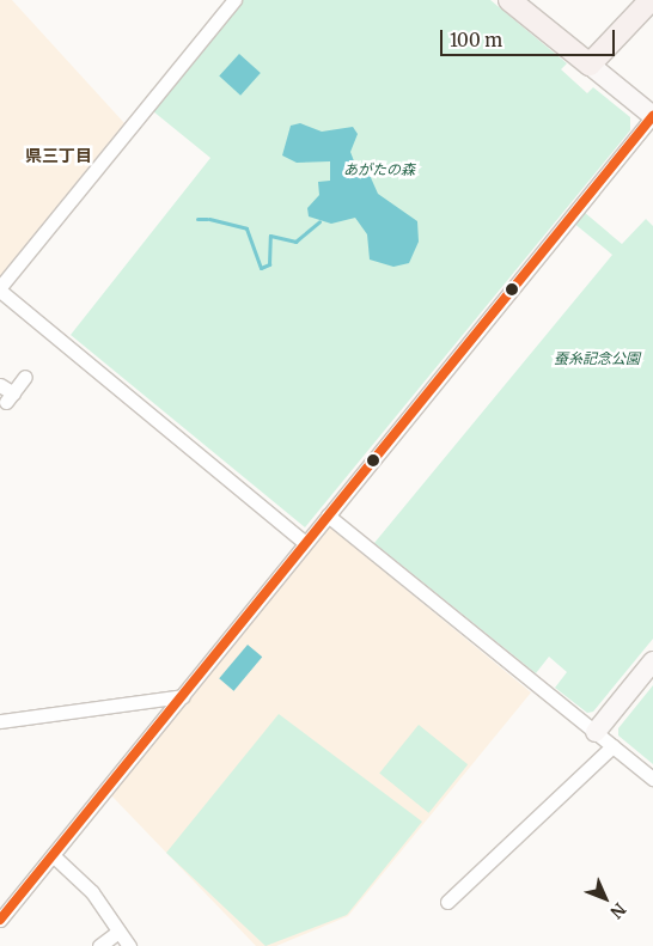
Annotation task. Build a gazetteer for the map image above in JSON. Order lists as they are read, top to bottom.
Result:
{
  "districts": ["県三丁目"],
  "parks": ["あがたの森", "蚕糸記念公園"],
  "scale_bar": "100 m",
  "north": "bottom right"
}
